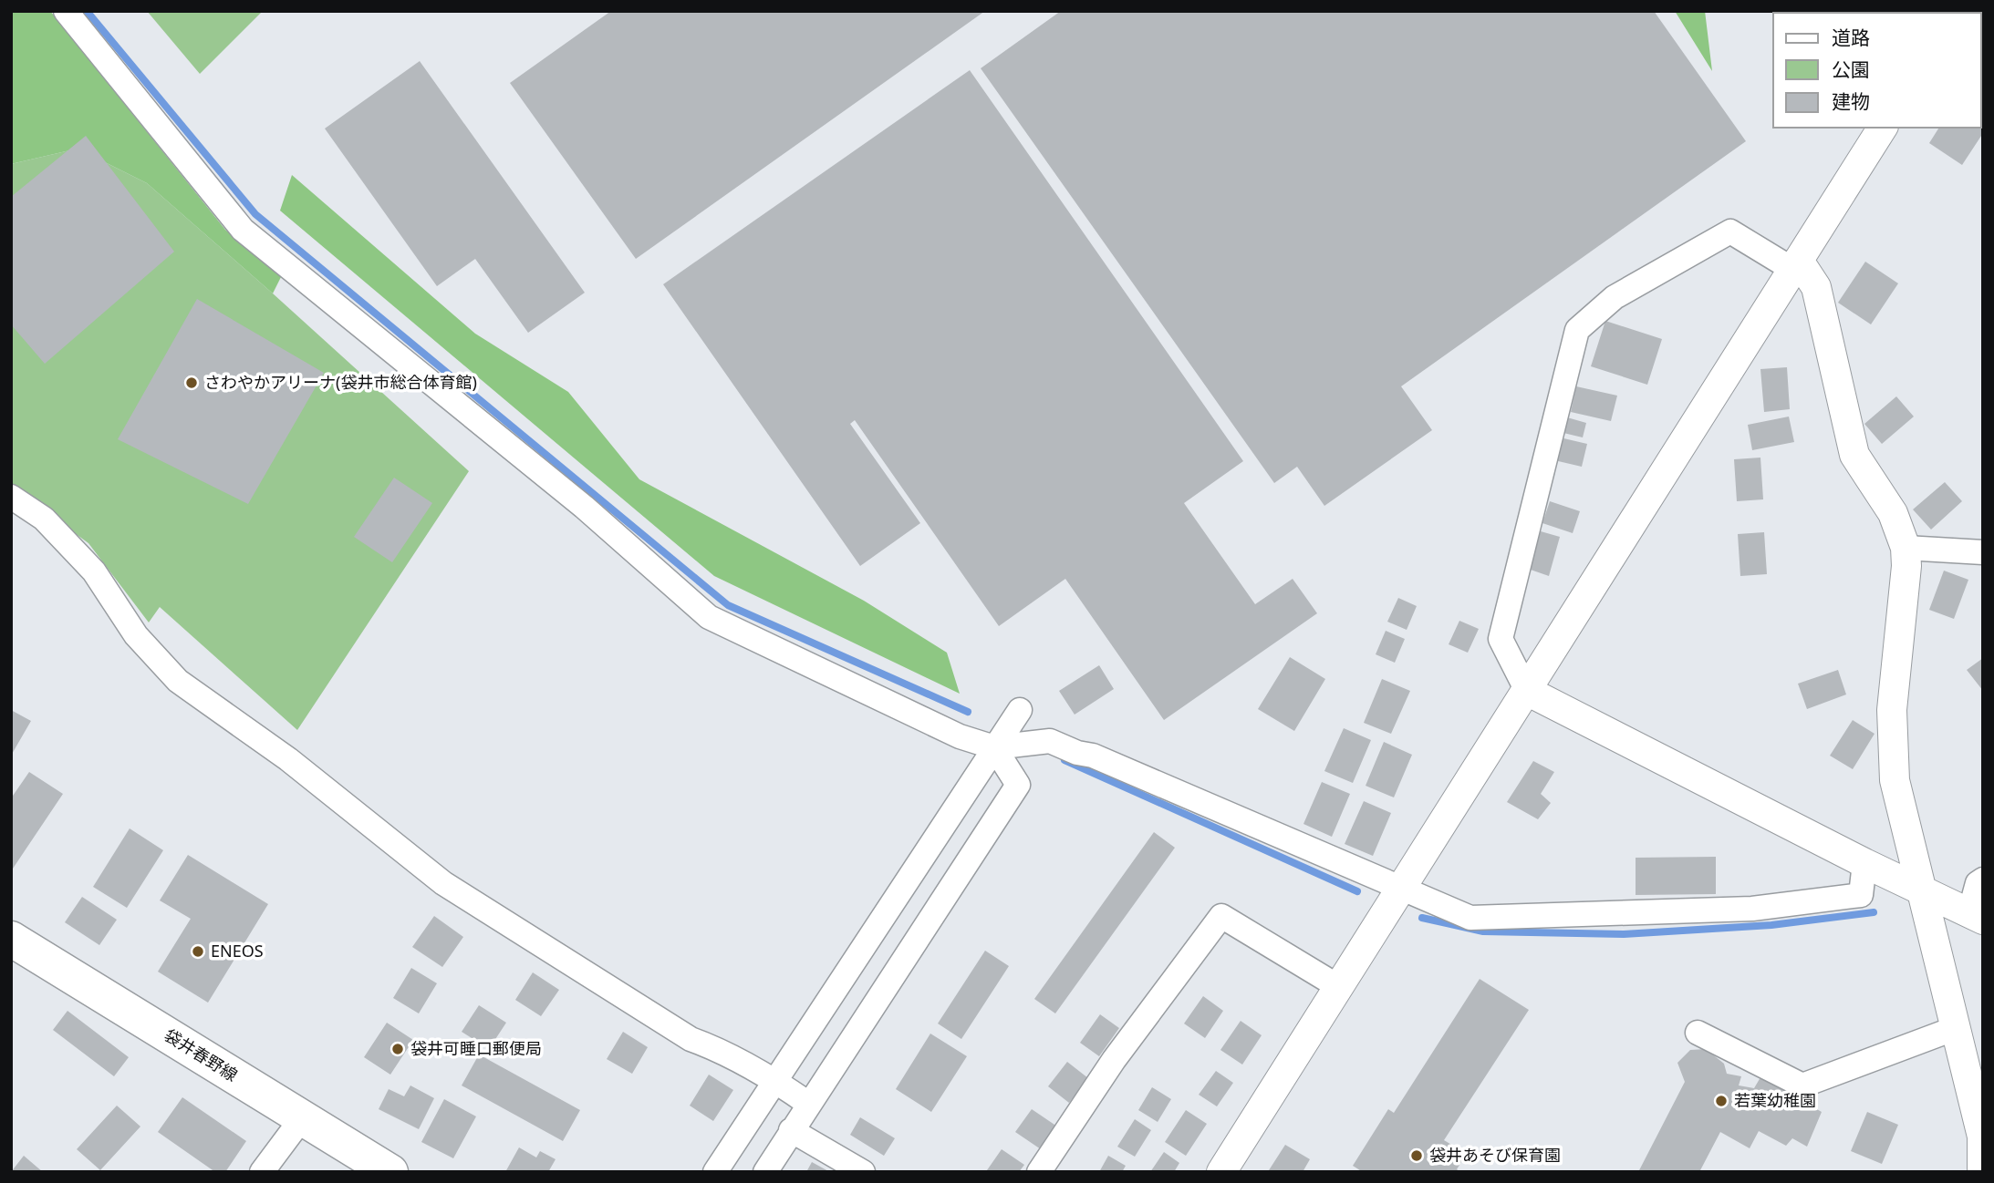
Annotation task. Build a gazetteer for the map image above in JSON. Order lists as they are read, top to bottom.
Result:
{
  "streets": {
    "main road": ["袋井春野線"]
  },
  "places": [
    "さわやかアリーナ(袋井市総合体育館)",
    "ENEOS",
    "袋井可睡口郵便局",
    "若葉幼稚園",
    "袋井あそび保育園"
  ],
  "legend": ["道路", "公園", "建物"]
}
